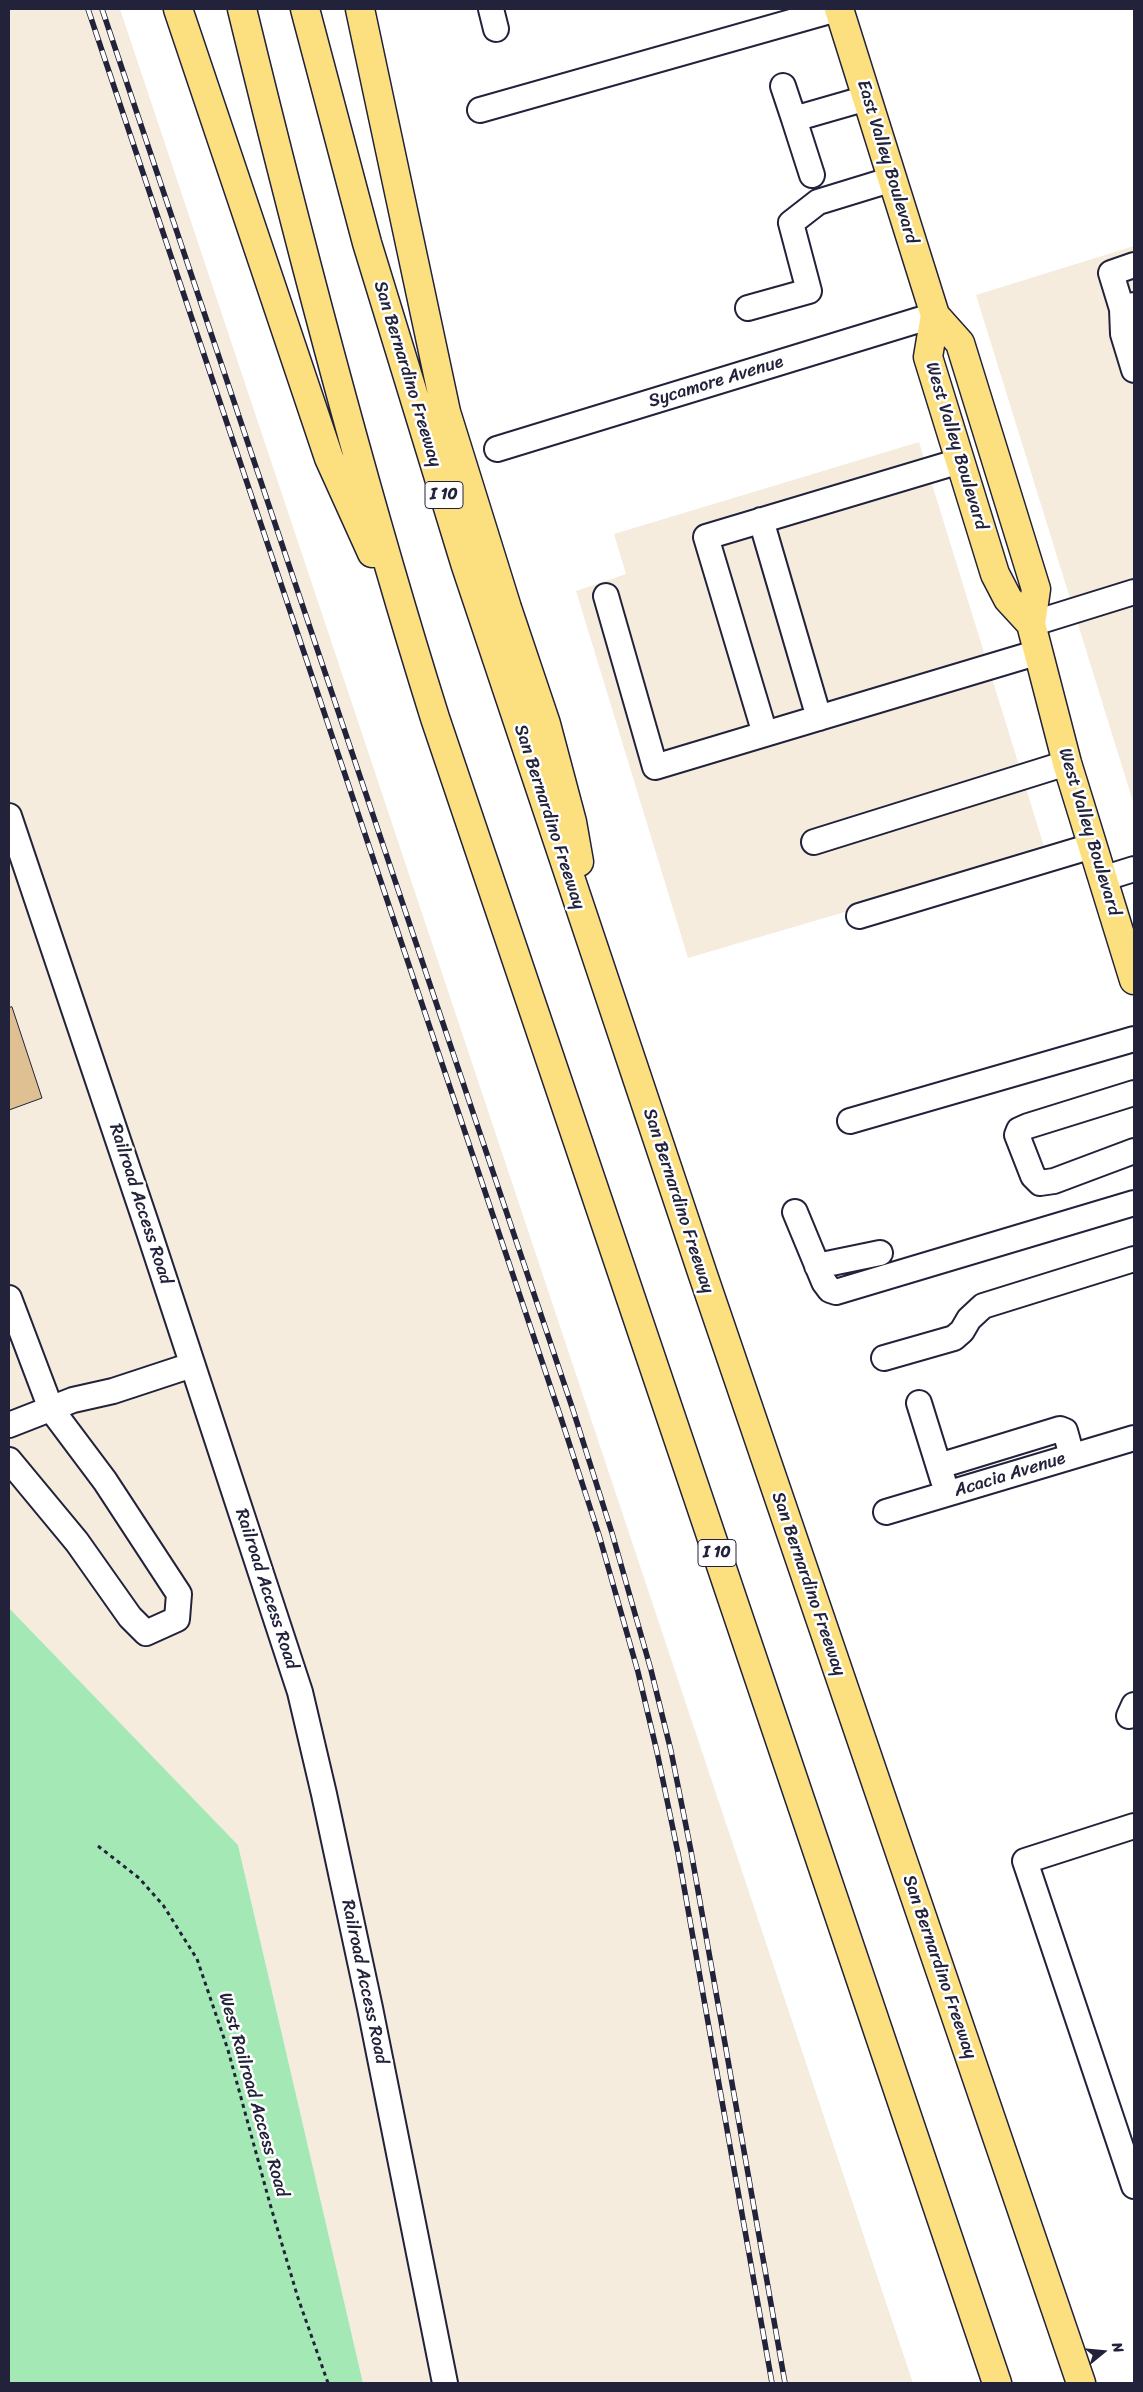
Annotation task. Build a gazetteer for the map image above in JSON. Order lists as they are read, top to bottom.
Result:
{
  "streets": {
    "main road": [
      "East Valley Boulevard",
      "San Bernardino Freeway",
      "West Valley Boulevard",
      "I 10"
    ],
    "street": ["Sycamore Avenue", "Railroad Access Road", "Acacia Avenue"],
    "path": ["West Railroad Access Road"]
  },
  "crossings": [
    ["East Valley Boulevard", "Sycamore Avenue"],
    ["East Valley Boulevard", "West Valley Boulevard"],
    ["Sycamore Avenue", "West Valley Boulevard"]
  ],
  "north": "right"
}
